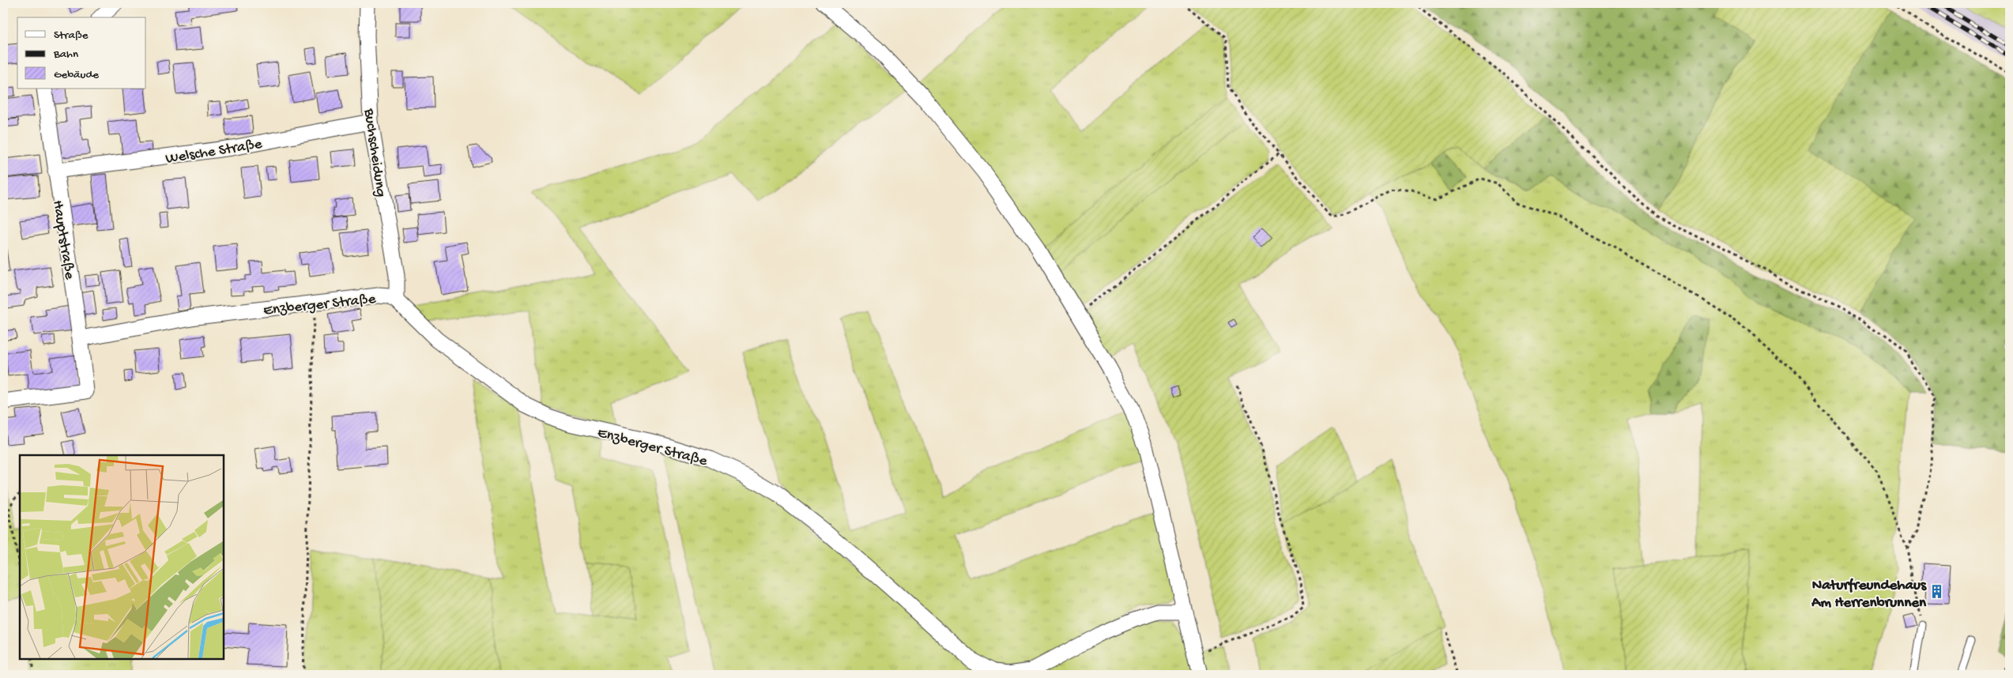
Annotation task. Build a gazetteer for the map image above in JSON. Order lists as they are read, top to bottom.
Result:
{
  "streets": {
    "street": [
      "Welsche Straße",
      "Buchscheidung",
      "Hauptstraße",
      "Enzberger Straße"
    ]
  },
  "crossings": [
    ["Welsche Straße", "Buchscheidung"],
    ["Welsche Straße", "Hauptstraße"],
    ["Buchscheidung", "Enzberger Straße"],
    ["Hauptstraße", "Enzberger Straße"]
  ],
  "places": {
    "building": ["Naturfreundehaus Am Herrenbrunnen"]
  },
  "legend": ["Straße", "Bahn", "Gebäude"]
}
